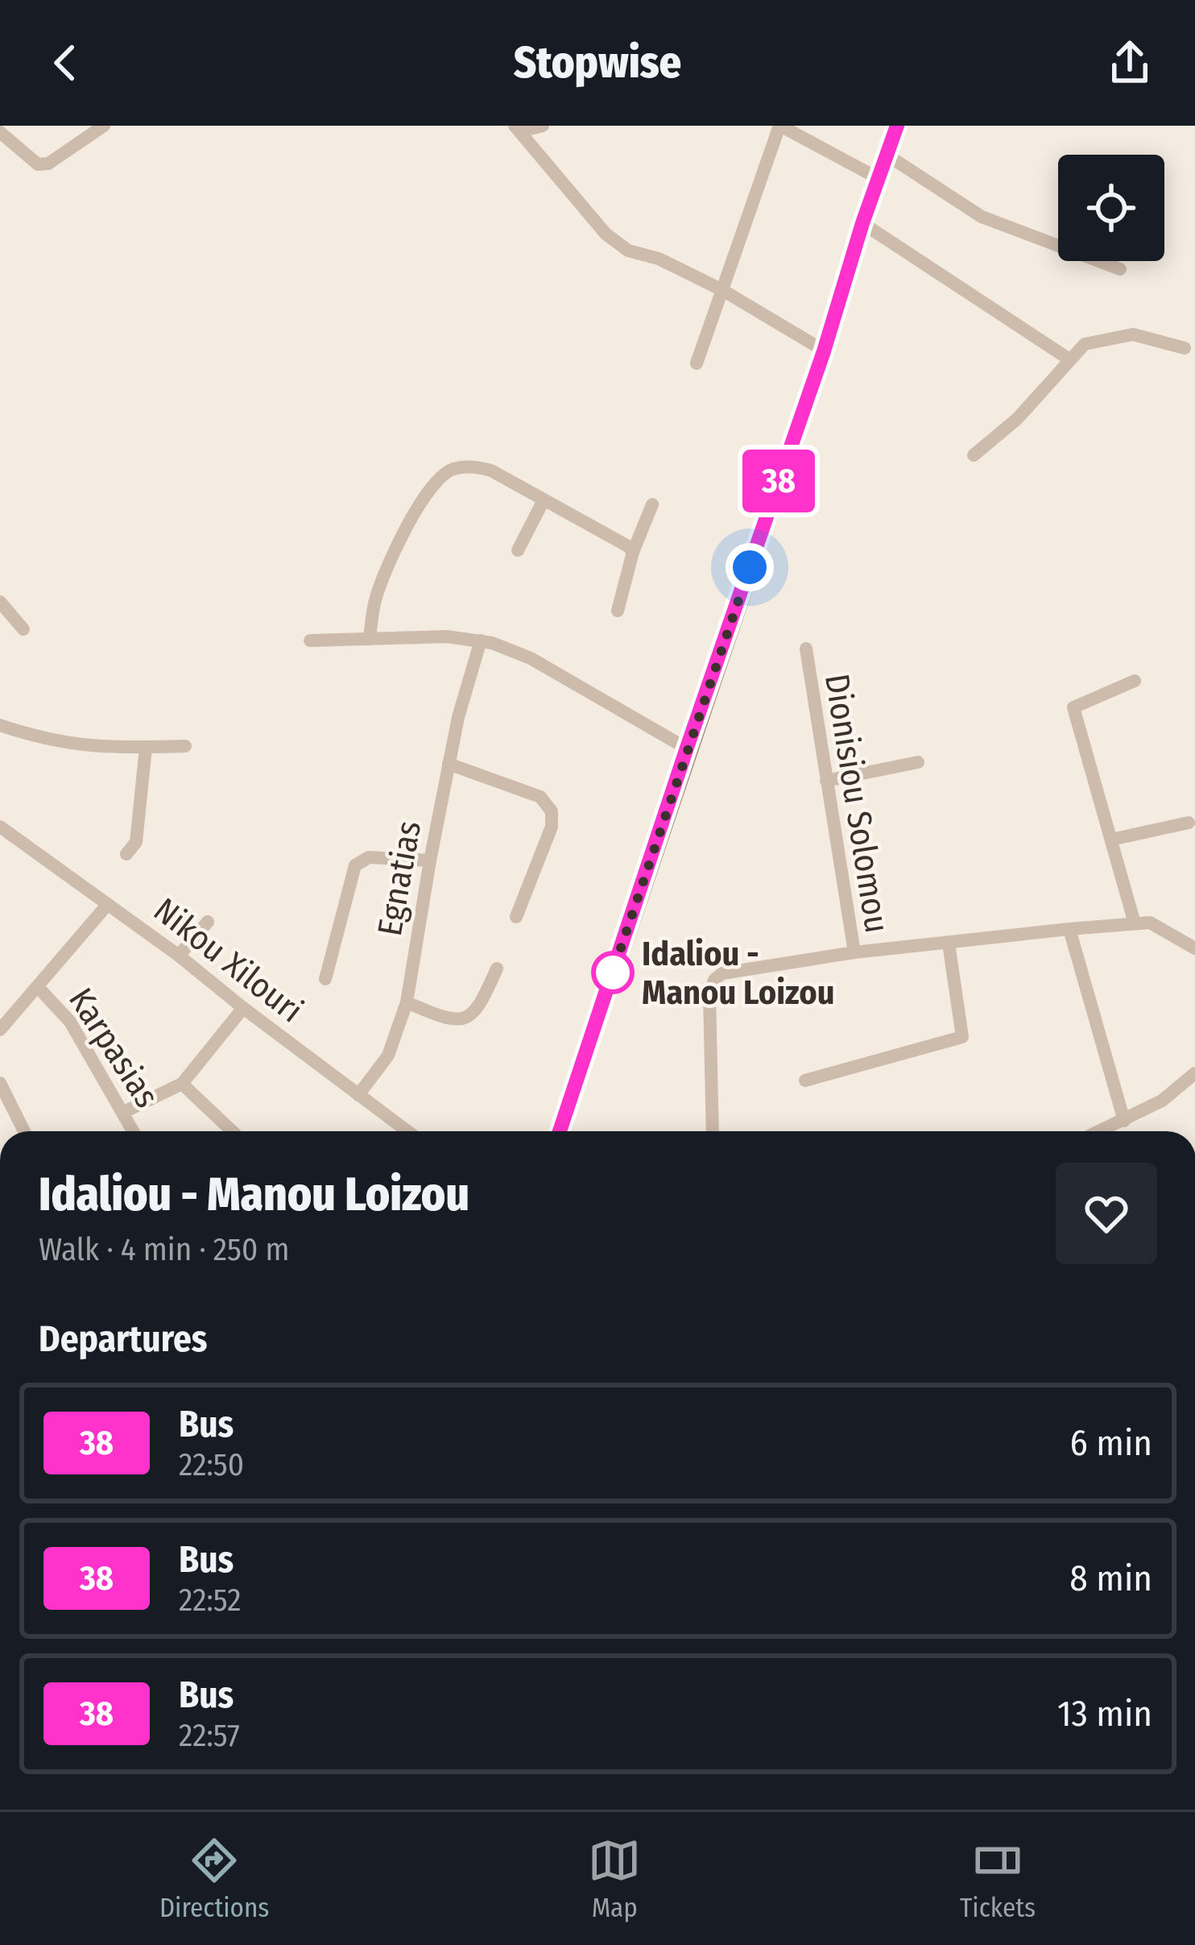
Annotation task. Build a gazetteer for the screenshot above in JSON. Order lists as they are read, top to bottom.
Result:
{
  "streets": {
    "street": [
      "Dionisiou Solomou",
      "Egnatias",
      "Nikou Xilouri",
      "Karpasias"
    ]
  },
  "crossings": [
    ["Egnatias", "Nikou Xilouri"]
  ],
  "places": ["Idaliou - Manou Loizou"],
  "lines": ["bus line 38"],
  "page": {
    "header": "Stopwise",
    "on_map": "38",
    "heading": [
      ["Idaliou - Manou Loizou", "Walk · 4 min · 250 m"],
      "Departures"
    ],
    "list": [
      {
        "mark": "38",
        "name": "Bus",
        "note": "22:50",
        "value": "6 min"
      },
      {
        "mark": "38",
        "name": "Bus",
        "note": "22:52",
        "value": "8 min"
      },
      {
        "mark": "38",
        "name": "Bus",
        "note": "22:57",
        "value": "13 min"
      }
    ],
    "tabs": ["Directions", "Map", "Tickets"]
  }
}
